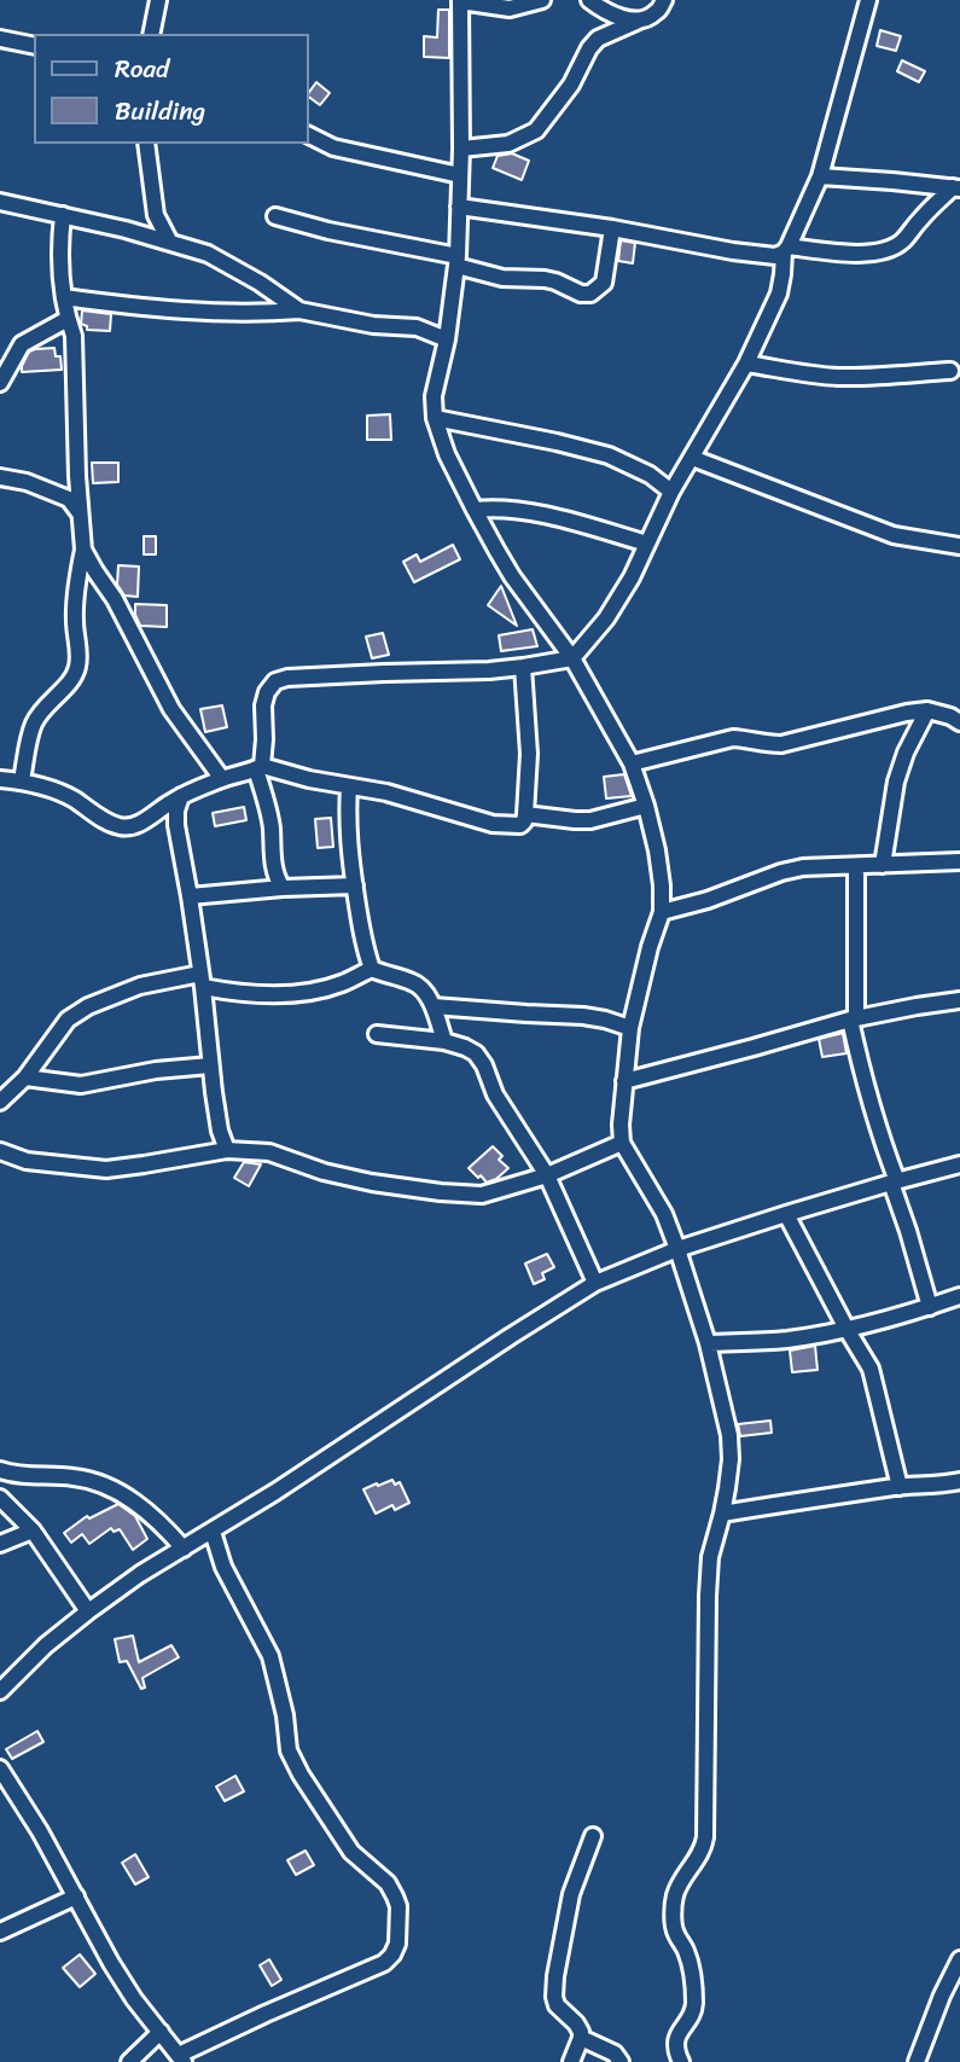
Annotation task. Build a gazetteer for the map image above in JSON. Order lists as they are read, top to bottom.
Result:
{
  "legend": ["Road", "Building"]
}
